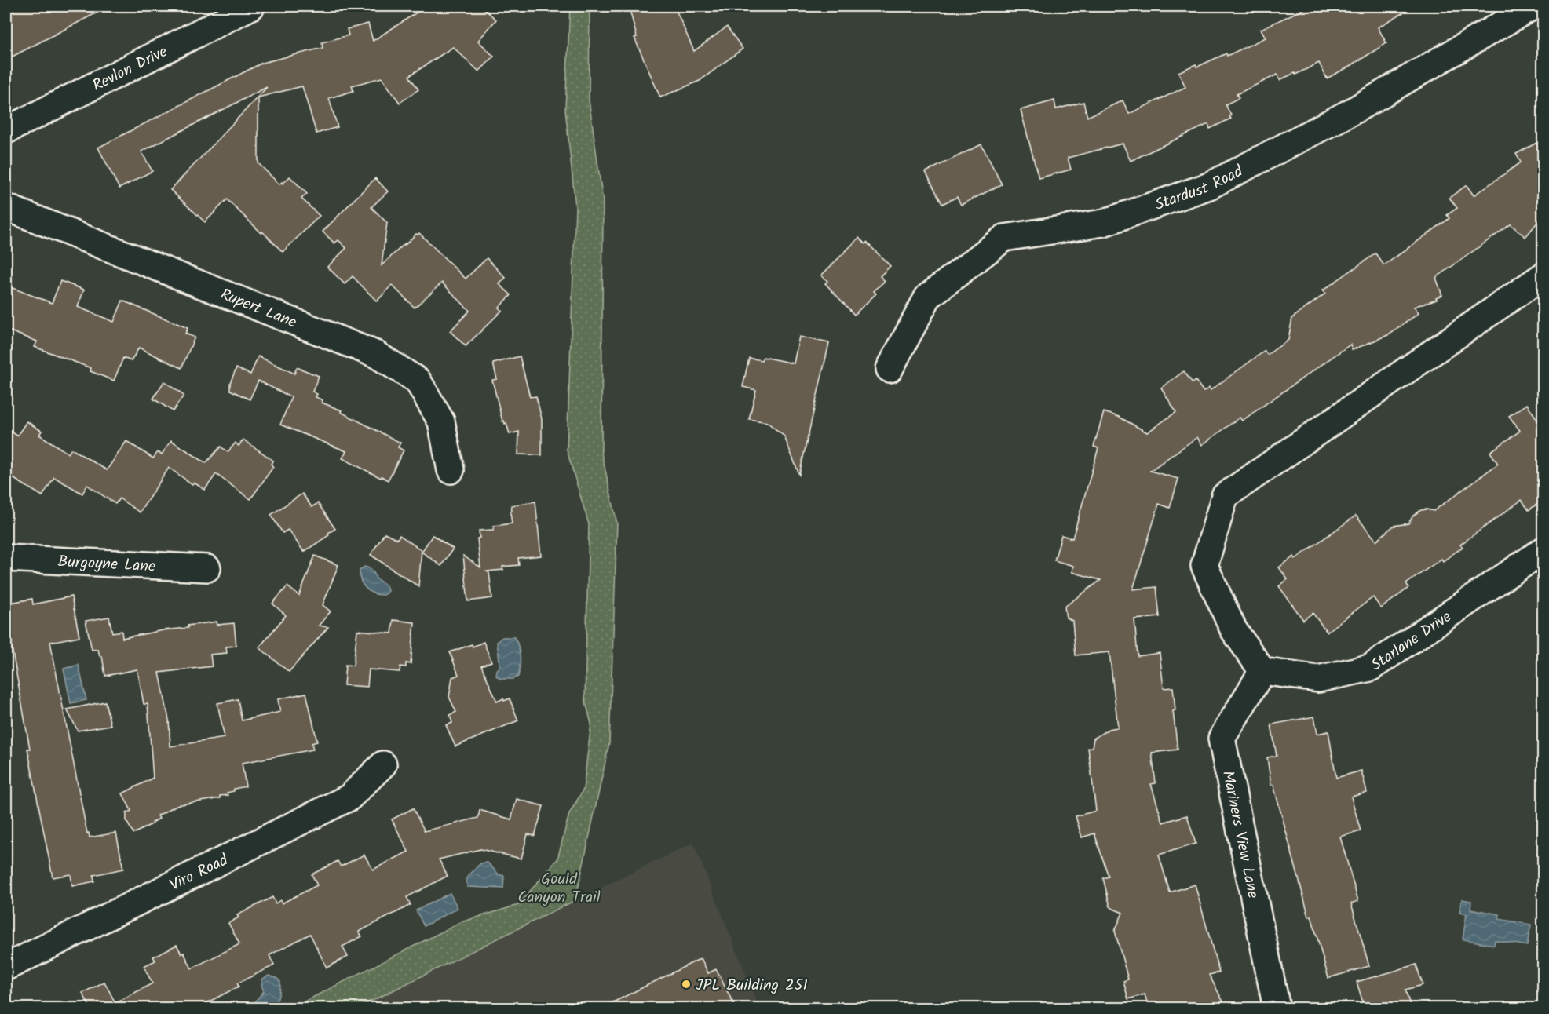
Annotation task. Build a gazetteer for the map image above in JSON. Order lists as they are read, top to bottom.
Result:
{
  "streets": {
    "street": [
      "Revlon Drive",
      "Stardust Road",
      "Rupert Lane",
      "Burgoyne Lane",
      "Starlane Drive",
      "Mariners View Lane",
      "Viro Road"
    ]
  },
  "crossings": [
    ["Starlane Drive", "Mariners View Lane"]
  ],
  "parks": ["Gould Canyon Trail"],
  "places": ["JPL Building 251"]
}
